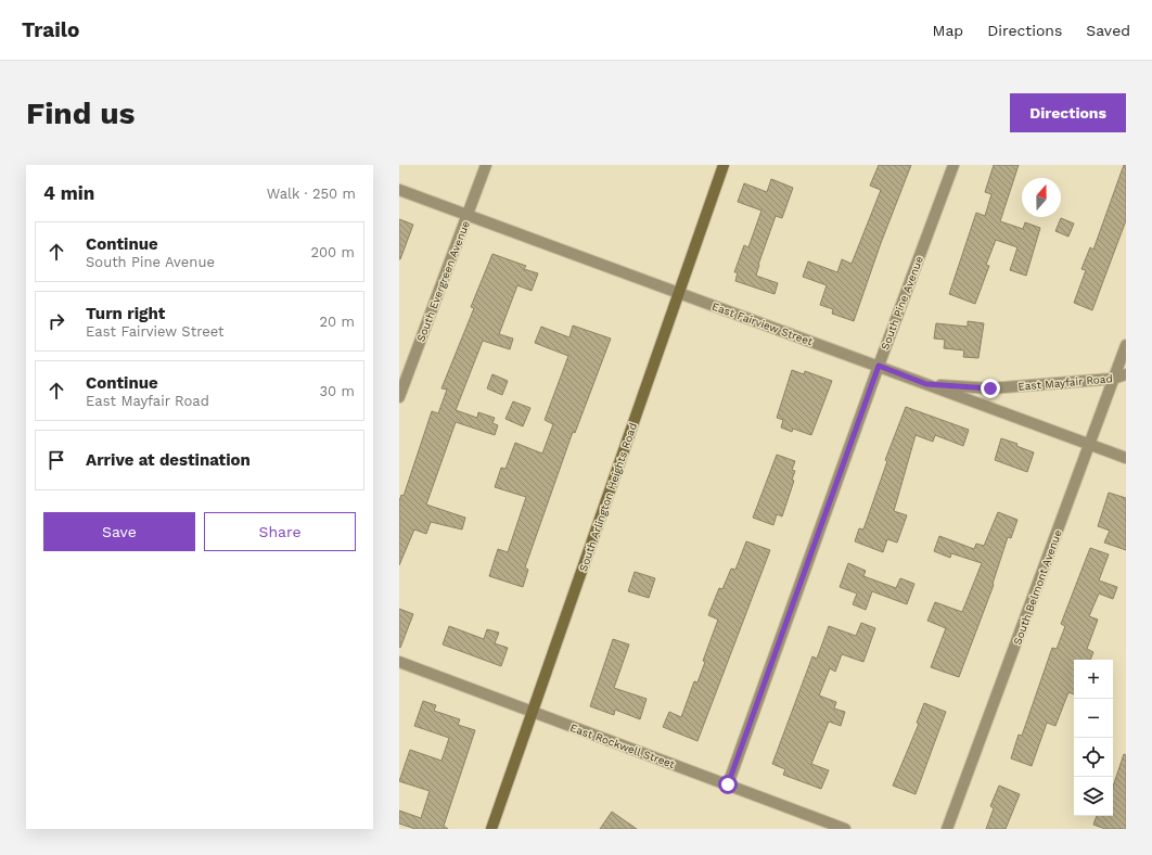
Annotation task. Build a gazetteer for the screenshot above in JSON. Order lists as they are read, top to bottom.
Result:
{
  "streets": {
    "main road": ["South Arlington Heights Road"],
    "street": [
      "South Evergreen Avenue",
      "South Pine Avenue",
      "East Fairview Street",
      "East Mayfair Road",
      "South Belmont Avenue",
      "East Rockwell Street"
    ]
  },
  "crossings": [
    ["South Evergreen Avenue", "East Fairview Street"],
    ["South Pine Avenue", "East Fairview Street"],
    ["South Pine Avenue", "East Rockwell Street"],
    ["East Fairview Street", "East Mayfair Road"],
    ["East Fairview Street", "South Arlington Heights Road"],
    ["East Fairview Street", "South Belmont Avenue"],
    ["East Mayfair Road", "South Belmont Avenue"],
    ["South Arlington Heights Road", "East Rockwell Street"]
  ],
  "north": "top",
  "page": {
    "header": "Trailo",
    "nav": ["Map", "Directions", "Saved"],
    "buttons": [
      "Directions",
      ["Save", "Share"]
    ],
    "title": "Find us",
    "heading": ["4 min", "Walk · 250 m"],
    "list": [
      ["Continue", "South Pine Avenue", "200 m"],
      ["Turn right", "East Fairview Street", "20 m"],
      ["Continue", "East Mayfair Road", "30 m"],
      "Arrive at destination"
    ],
    "map_buttons": ["+", "−"]
  }
}
